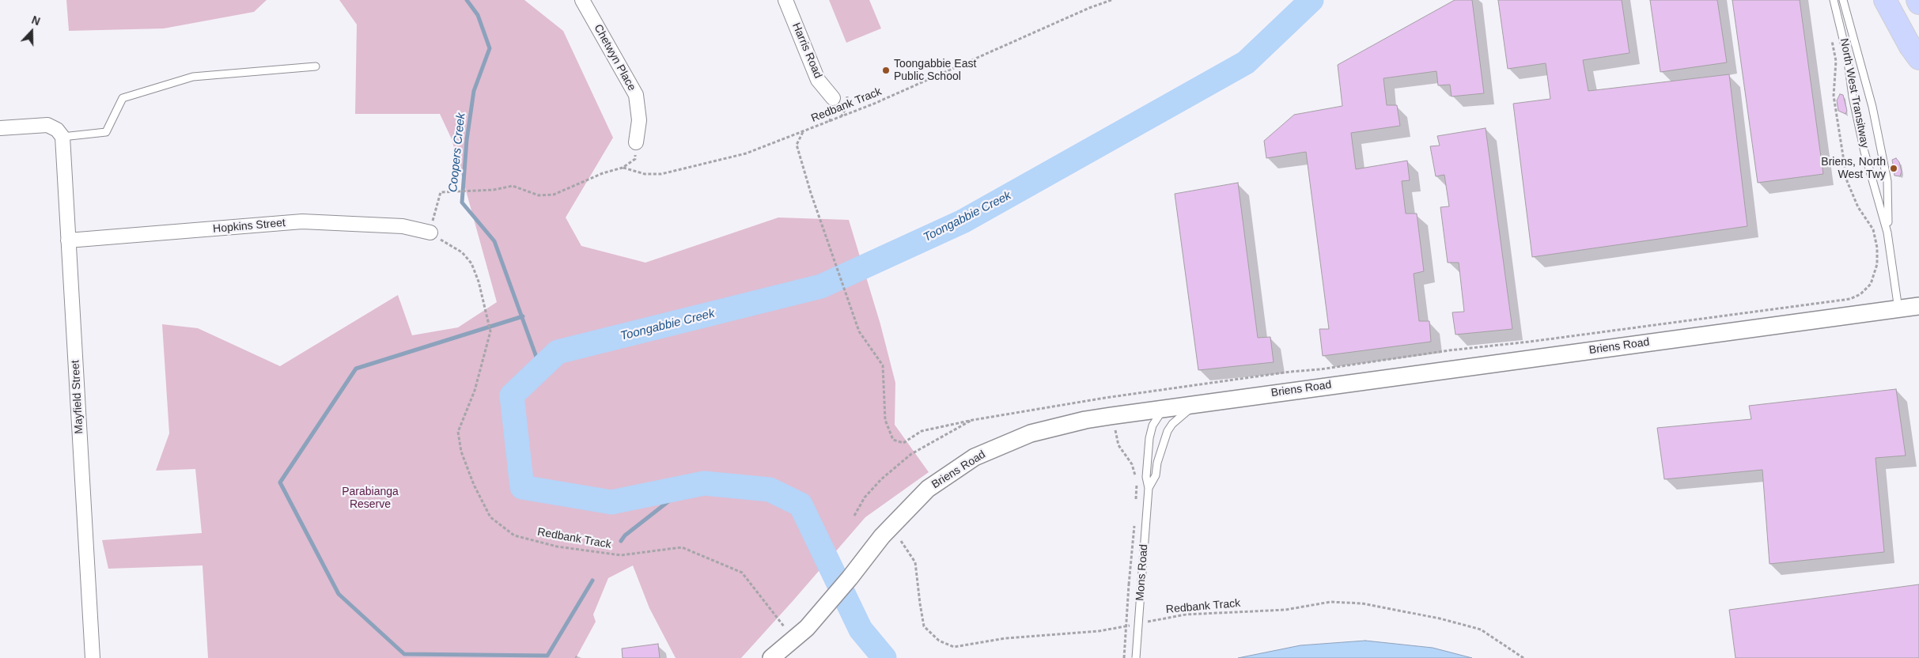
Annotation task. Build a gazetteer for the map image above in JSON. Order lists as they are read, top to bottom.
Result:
{
  "streets": {
    "street": [
      "Harris Road",
      "Chetwyn Place",
      "Hopkins Street",
      "Briens Road",
      "Mayfield Street"
    ],
    "lane": ["North West Transitway", "Mons Road"],
    "path": ["Redbank Track"]
  },
  "crossings": [
    ["North West Transitway", "Briens Road"],
    ["Redbank Track", "Hopkins Street"],
    ["Hopkins Street", "Mayfield Street"],
    ["Briens Road", "Mons Road"]
  ],
  "water": ["Coopers Creek", "Toongabbie Creek"],
  "parks": ["Parabianga Reserve"],
  "places": ["Toongabbie East Public School", "Briens, North West Twy"],
  "north": "top"
}
